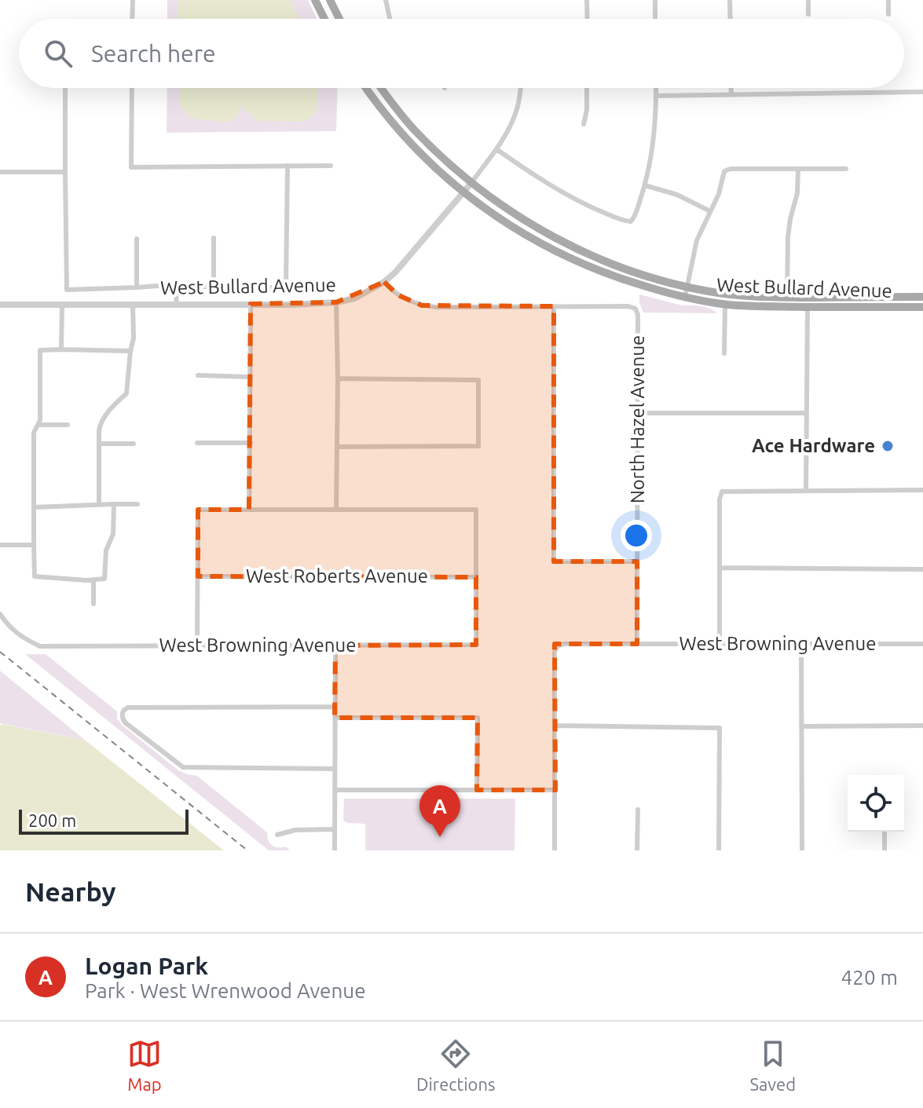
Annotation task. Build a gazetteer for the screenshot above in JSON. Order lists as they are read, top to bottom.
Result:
{
  "streets": {
    "main road": ["West Bullard Avenue"],
    "street": ["North Hazel Avenue", "West Roberts Avenue", "West Browning Avenue"]
  },
  "crossings": [
    ["North Hazel Avenue", "West Browning Avenue"],
    ["West Roberts Avenue", "West Browning Avenue"]
  ],
  "places": ["Ace Hardware"],
  "scale_bar": "200 m",
  "page": {
    "search": "Search here",
    "pins": "A",
    "scale": "200 m",
    "heading": "Nearby",
    "list": [
      {
        "mark": "A",
        "name": "Logan Park",
        "note": "Park · West Wrenwood Avenue",
        "value": "420 m"
      }
    ],
    "nav": ["Map", "Directions", "Saved"]
  }
}
